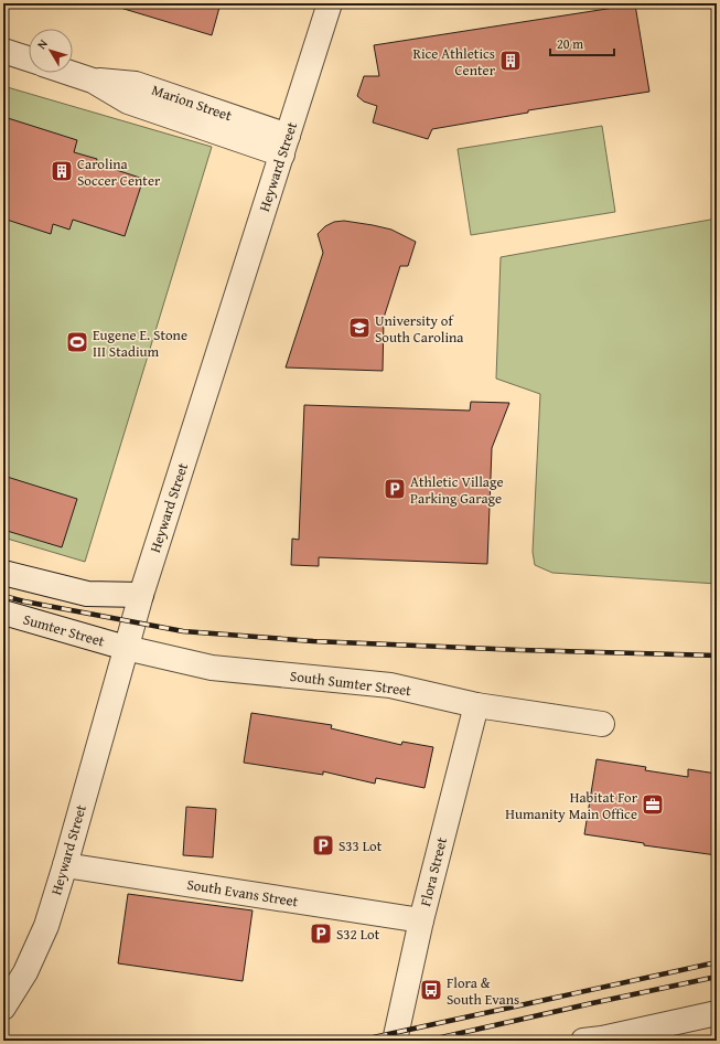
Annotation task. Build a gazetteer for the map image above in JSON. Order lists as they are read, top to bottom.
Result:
{
  "streets": {
    "street": [
      "Marion Street",
      "Heyward Street",
      "Sumter Street",
      "South Sumter Street",
      "Flora Street",
      "South Evans Street"
    ]
  },
  "crossings": [
    ["Marion Street", "Heyward Street"],
    ["Heyward Street", "Sumter Street"],
    ["Heyward Street", "South Sumter Street"],
    ["Heyward Street", "South Evans Street"],
    ["Sumter Street", "South Sumter Street"],
    ["South Sumter Street", "Flora Street"],
    ["Flora Street", "South Evans Street"]
  ],
  "places": {
    "building": ["Rice Athletics Center", "Carolina Soccer Center"],
    "school or university": ["University of South Carolina"],
    "sports": ["Eugene E. Stone III Stadium"],
    "parking": ["Athletic Village Parking Garage", "S33 Lot", "S32 Lot"],
    "office": ["Habitat For Humanity Main Office"],
    "bus stop": ["Flora & South Evans"]
  },
  "scale_bar": "20 m",
  "north": "top left"
}
